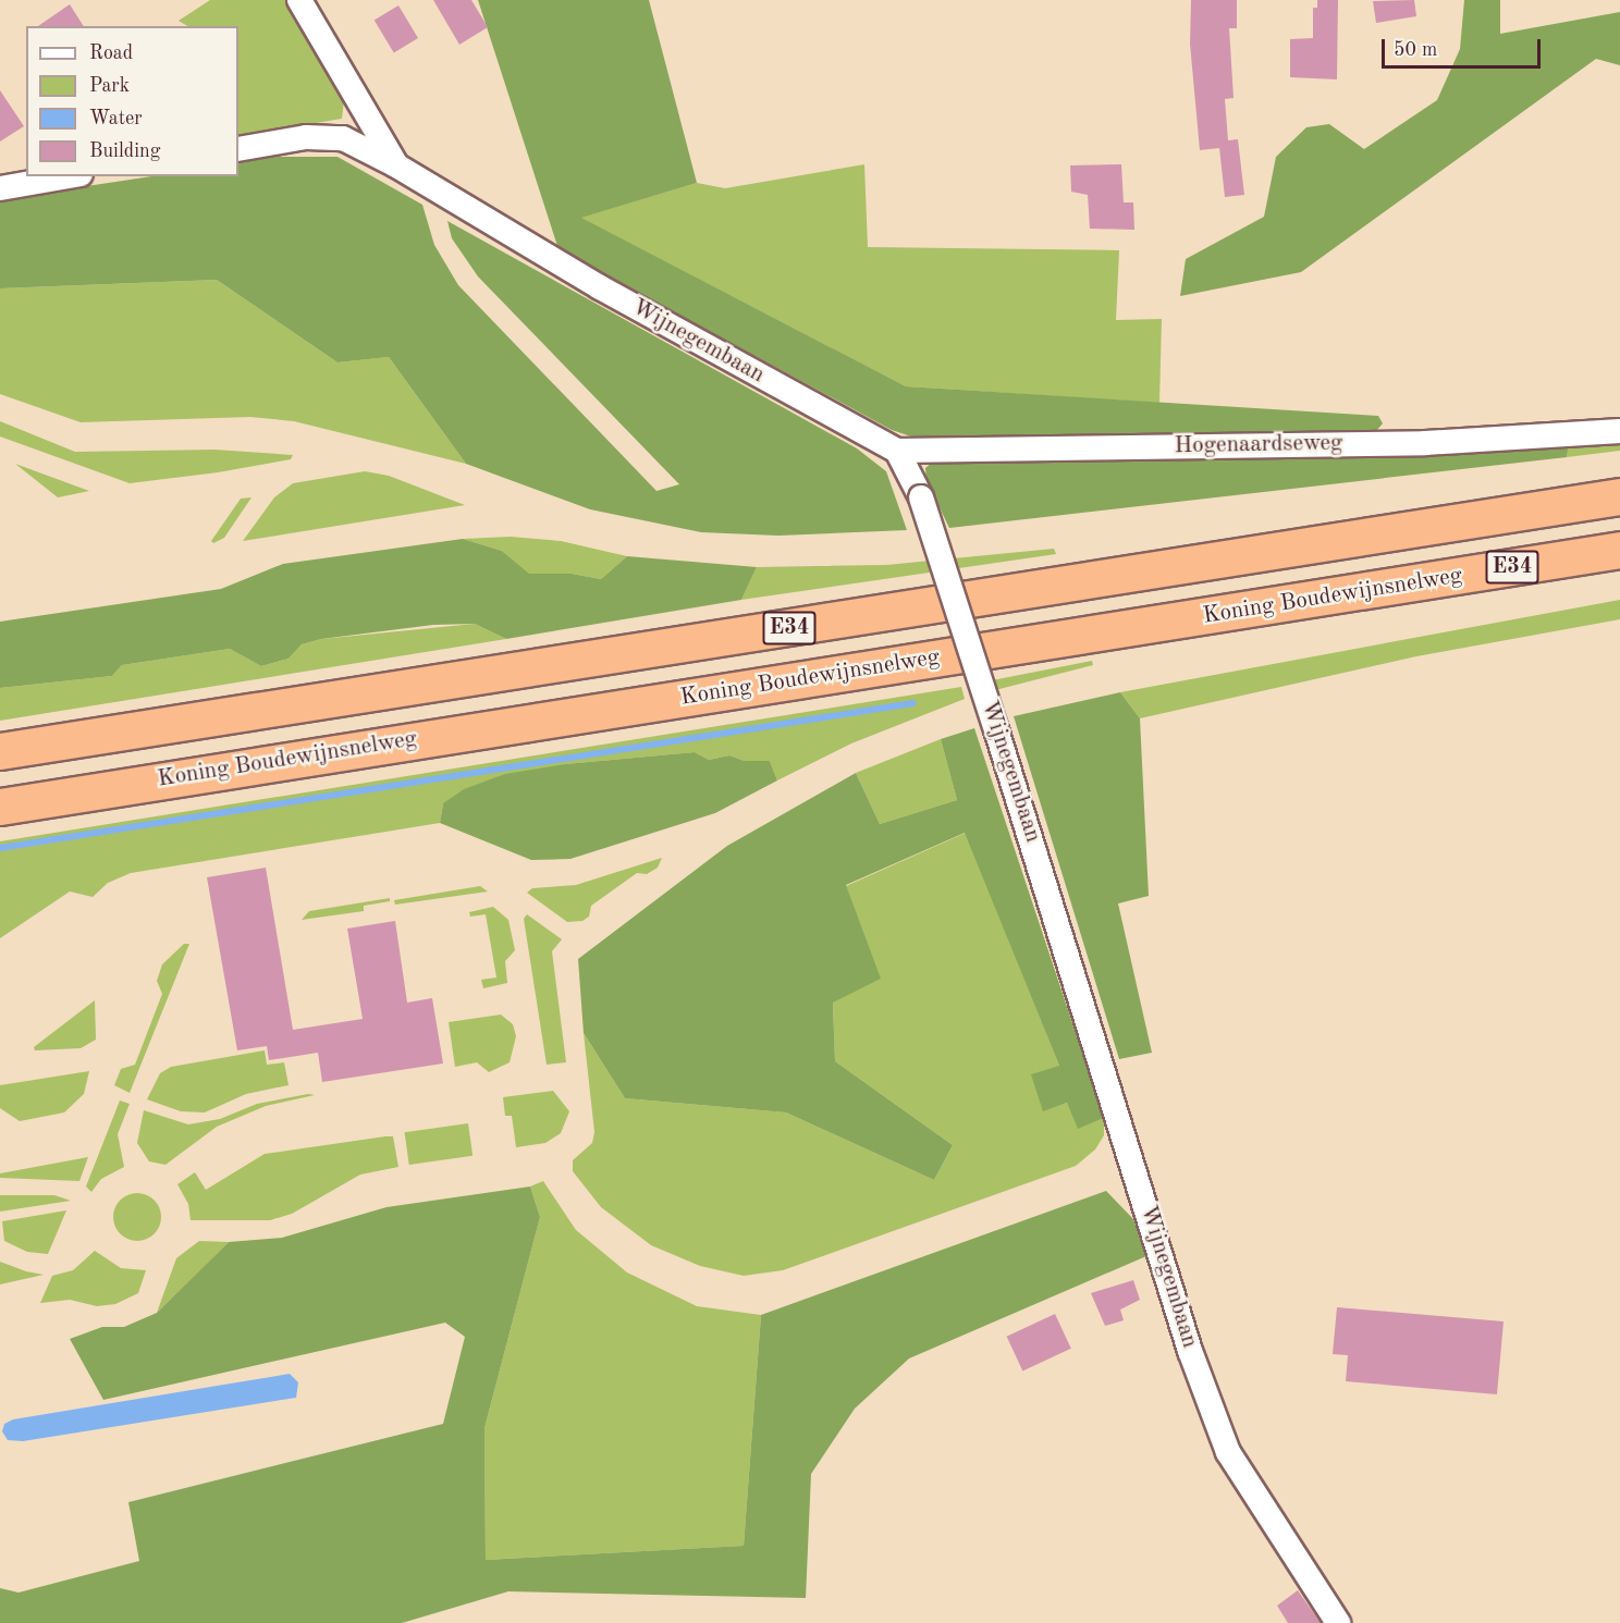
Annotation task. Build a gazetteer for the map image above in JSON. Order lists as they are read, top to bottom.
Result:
{
  "streets": {
    "highway": ["E34", "Koning Boudewijnsnelweg"],
    "street": ["Wijnegembaan", "Hogenaardseweg"]
  },
  "crossings": [
    ["Wijnegembaan", "Hogenaardseweg"]
  ],
  "legend": [
    "Road",
    "Park",
    "Water",
    "Building"
  ],
  "scale_bar": "50 m"
}
